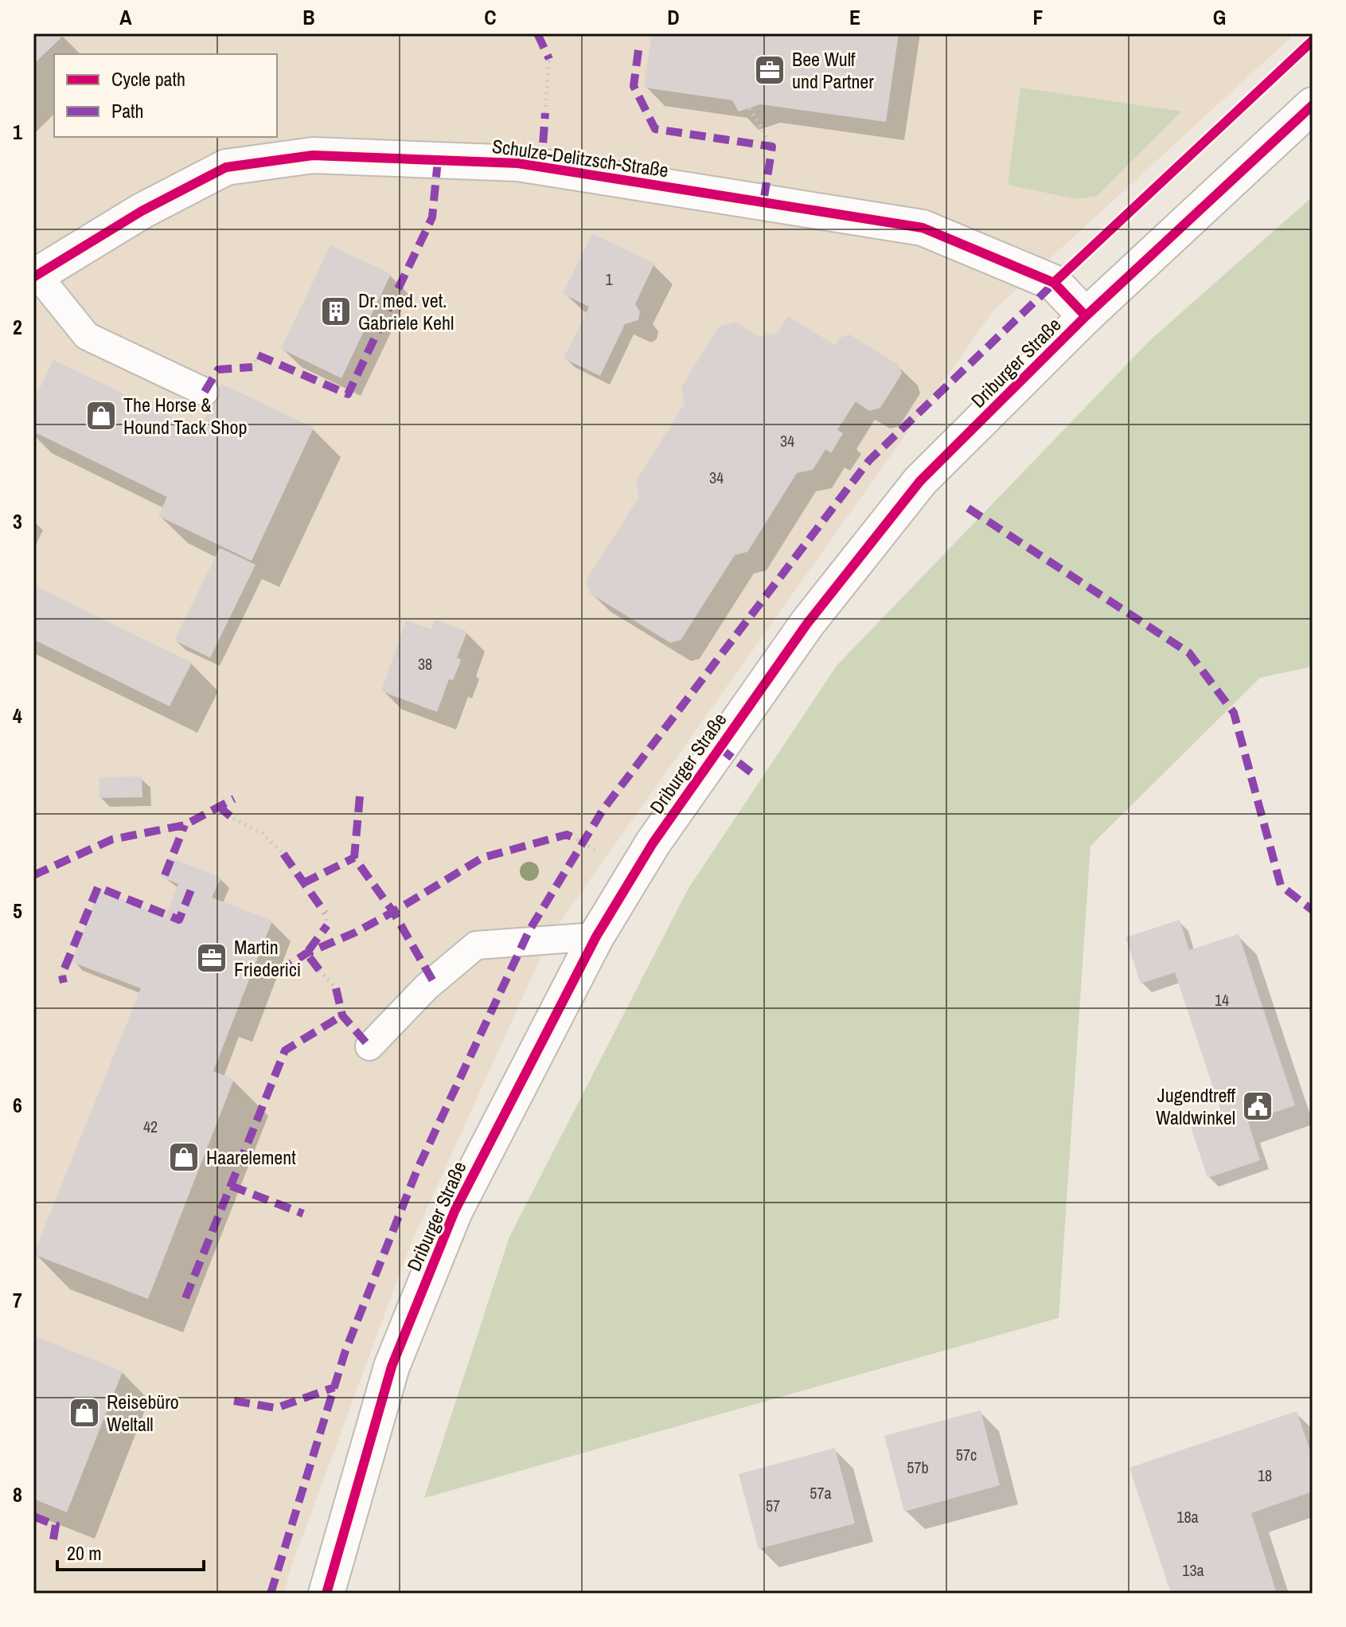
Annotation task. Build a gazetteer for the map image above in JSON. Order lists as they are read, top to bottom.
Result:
{
  "streets": {
    "main road": ["Schulze-Delitzsch-Straße", "Driburger Straße"]
  },
  "crossings": [
    ["Schulze-Delitzsch-Straße", "Driburger Straße"]
  ],
  "places": {
    "office": ["Bee Wulf und Partner", "Martin Friederici"],
    "building": ["Dr. med. vet. Gabriele Kehl"],
    "shop": ["The Horse & Hound Tack Shop", "Haarelement", "Reisebüro Weltall"],
    "public building": ["Jugendtreff Waldwinkel"]
  },
  "house_numbers": [
    "1",
    "34",
    "34",
    "38",
    "14",
    "42",
    "57c",
    "57b",
    "18",
    "57a",
    "57",
    "18a",
    "13a"
  ],
  "legend": ["Cycle path", "Path"],
  "scale_bar": "20 m",
  "grid": {
    "columns": [
      "A",
      "B",
      "C",
      "D",
      "E",
      "F",
      "G"
    ],
    "rows": [
      "1",
      "2",
      "3",
      "4",
      "5",
      "6",
      "7",
      "8"
    ]
  }
}
